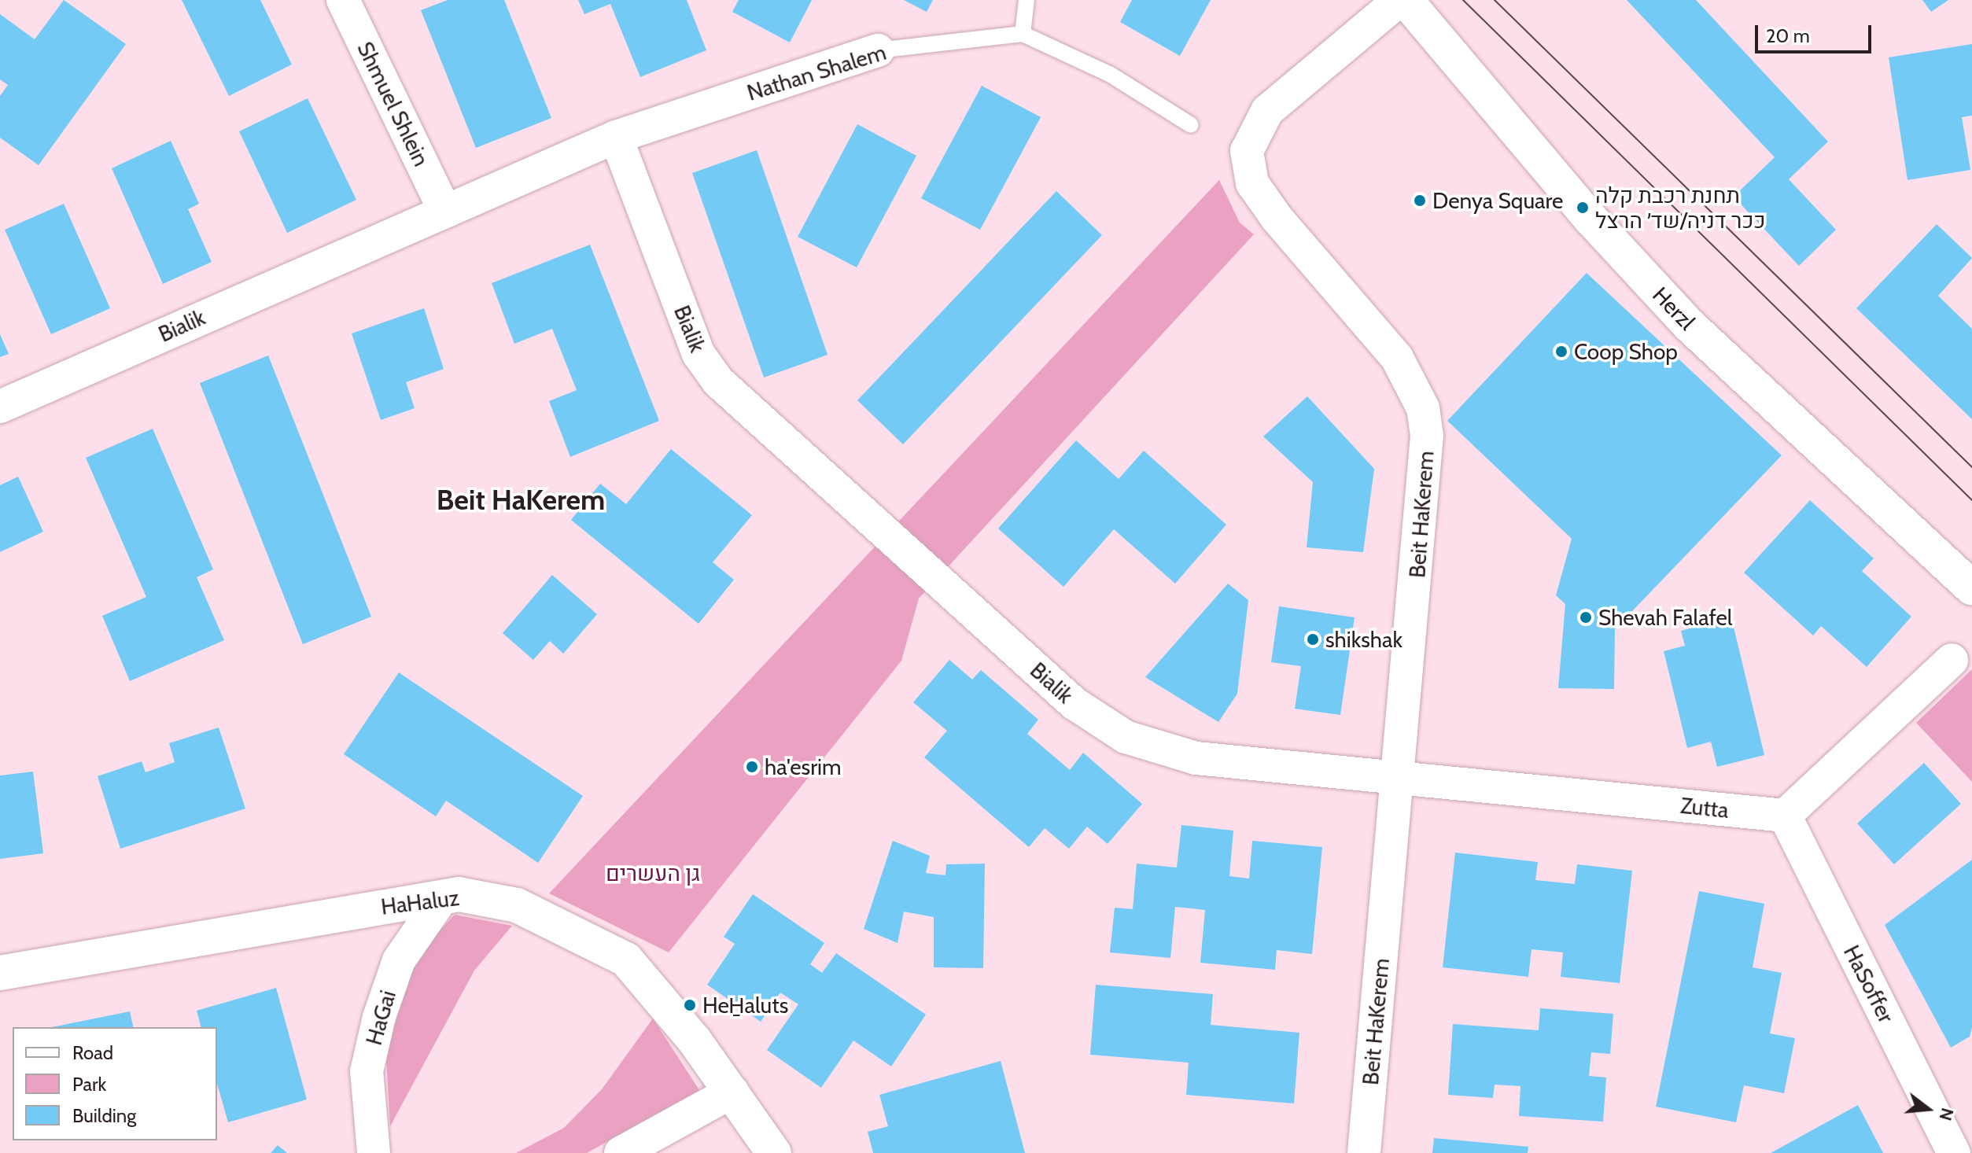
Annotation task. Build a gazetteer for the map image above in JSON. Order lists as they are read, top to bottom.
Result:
{
  "streets": {
    "street": [
      "Nathan Shalem",
      "Shmuel Shlein",
      "Herzl",
      "Bialik",
      "Beit HaKerem",
      "Zutta",
      "HaHaluz",
      "HaSoffer",
      "HaGai"
    ]
  },
  "crossings": [
    ["Nathan Shalem", "Bialik"],
    ["Shmuel Shlein", "Bialik"],
    ["Bialik", "Beit HaKerem"],
    ["Bialik", "Zutta"],
    ["Beit HaKerem", "Zutta"],
    ["Zutta", "HaSoffer"],
    ["HaHaluz", "HaGai"]
  ],
  "districts": ["Beit HaKerem"],
  "parks": ["גן העשרים"],
  "places": [
    "Denya Square",
    "תחנת רכבת קלה ככר דניה/שד׳ הרצל",
    "Coop Shop",
    "Shevah Falafel",
    "shikshak",
    "ha'esrim",
    "HeH̠aluts"
  ],
  "legend": ["Road", "Park", "Building"],
  "scale_bar": "20 m",
  "north": "right"
}
